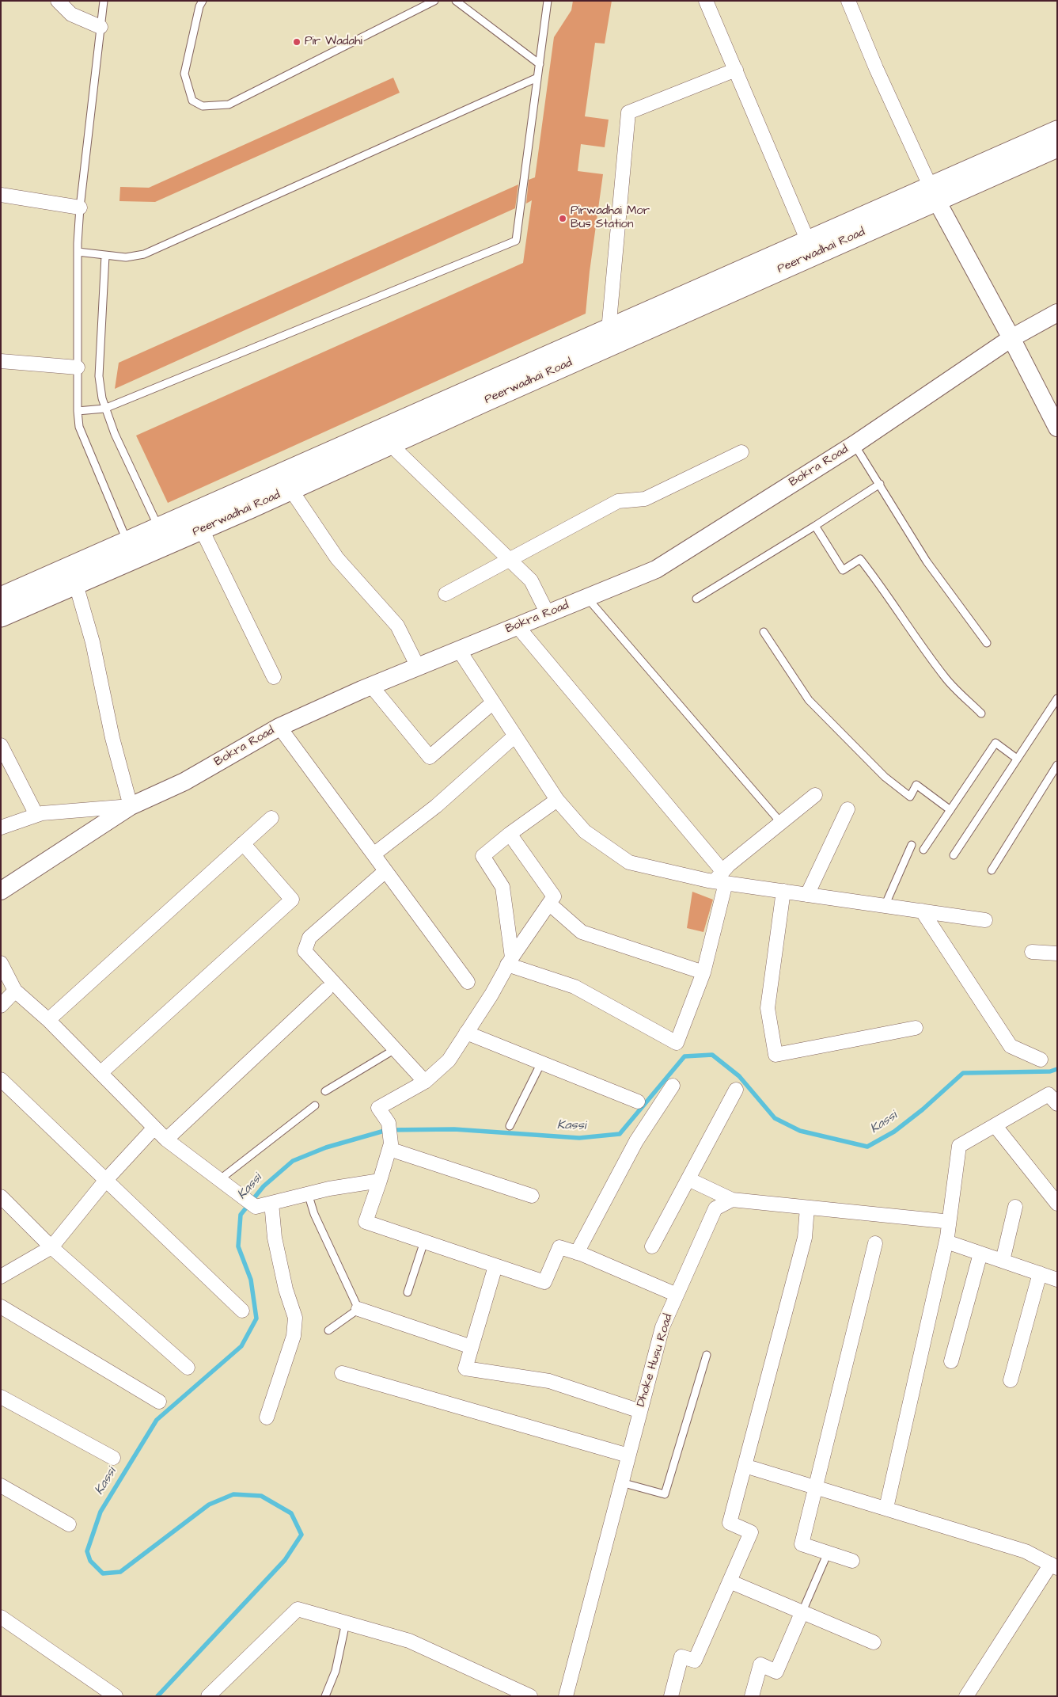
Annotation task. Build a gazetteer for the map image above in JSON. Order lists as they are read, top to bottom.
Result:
{
  "streets": {
    "main road": ["Peerwadhai Road"],
    "street": ["Bokra Road", "Dhoke Husu Road"]
  },
  "water": ["Kassi"],
  "places": ["Pir Wadahi", "Pirwadhai Mor Bus Station"]
}
